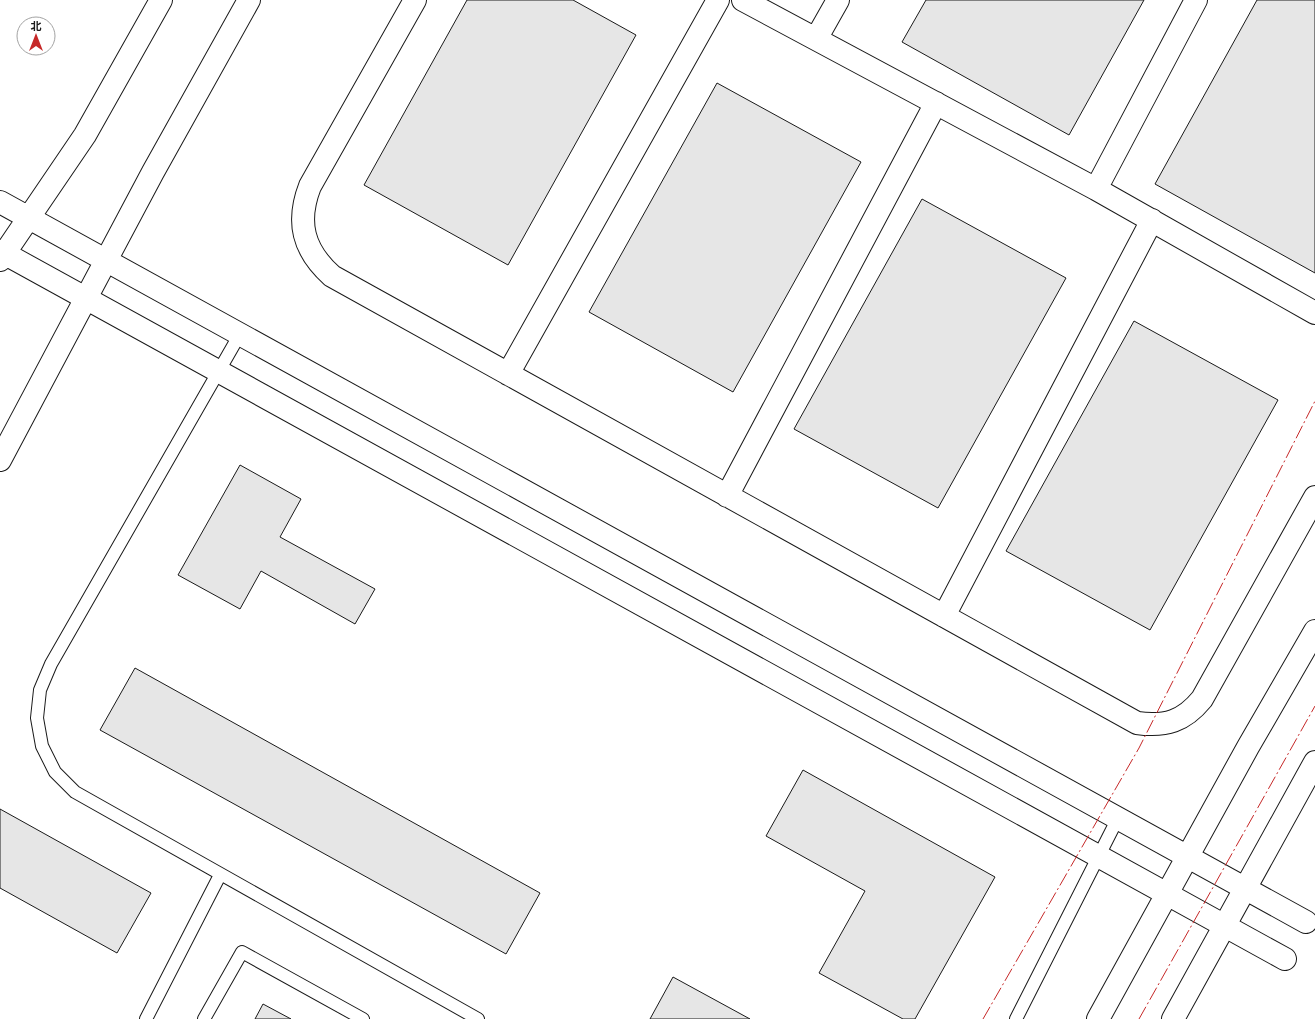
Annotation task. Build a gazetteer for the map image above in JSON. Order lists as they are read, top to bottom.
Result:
{
  "north": "top"
}
